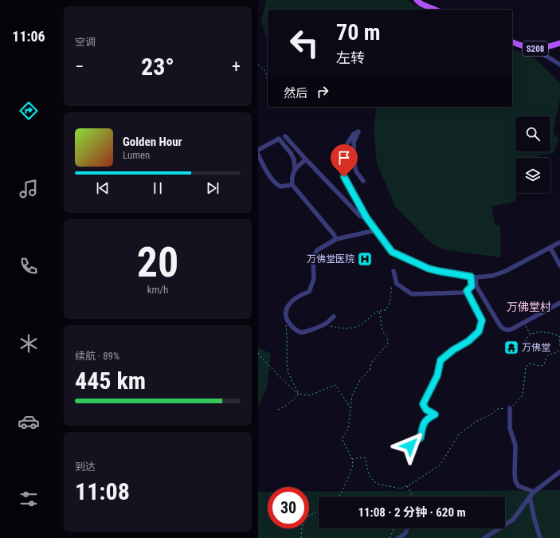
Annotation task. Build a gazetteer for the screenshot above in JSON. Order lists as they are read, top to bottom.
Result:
{
  "streets": {
    "main road": ["S208"]
  },
  "districts": ["万佛堂村"],
  "places": {
    "hospital": ["万佛堂医院"],
    "temple": ["万佛堂"]
  },
  "page": {
    "tabs": "11:06",
    "tile": [
      "空调",
      ["20", "km/h"],
      ["续航 · 89%", "445 km"],
      ["到达", "11:08"]
    ],
    "turn": ["70 m", "左转"],
    "heat": ["−", "23°", "+"],
    "then": "然后",
    "song": ["Golden Hour", "Lumen"],
    "limit": "30",
    "trip": "11:08 · 2 分钟 · 620 m"
  }
}
